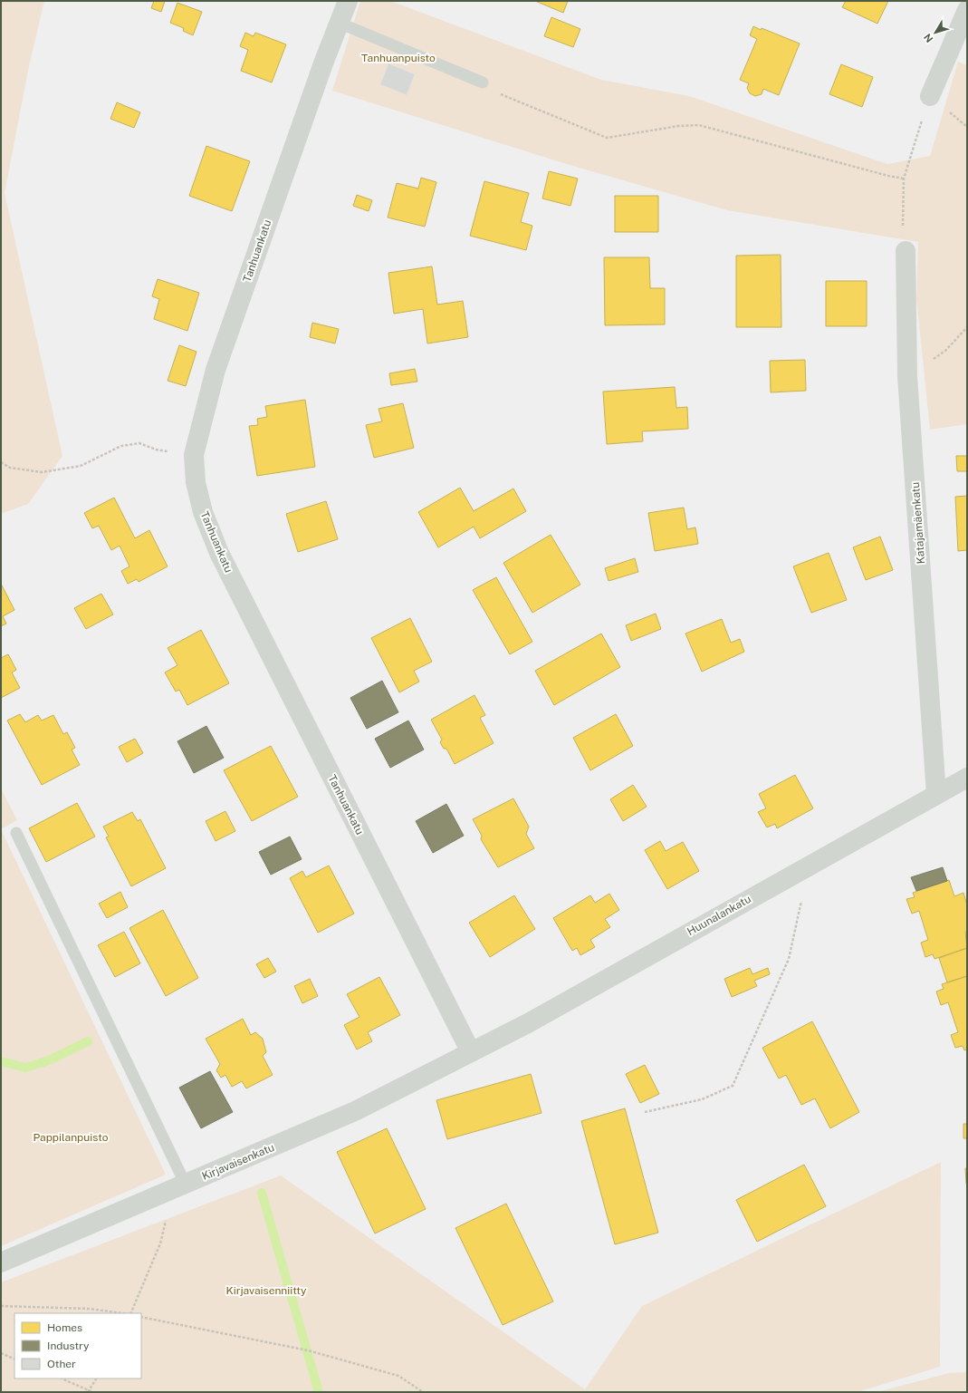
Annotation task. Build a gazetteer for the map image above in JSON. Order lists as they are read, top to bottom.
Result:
{
  "streets": {
    "street": [
      "Tanhuankatu",
      "Katajamäenkatu",
      "Huunalankatu",
      "Kirjavaisenkatu"
    ]
  },
  "crossings": [
    ["Tanhuankatu", "Huunalankatu"],
    ["Tanhuankatu", "Kirjavaisenkatu"],
    ["Katajamäenkatu", "Huunalankatu"],
    ["Huunalankatu", "Kirjavaisenkatu"]
  ],
  "parks": ["Tanhuanpuisto", "Pappilanpuisto", "Kirjavaisenniitty"],
  "legend": ["Homes", "Industry", "Other"],
  "north": "bottom left"
}
